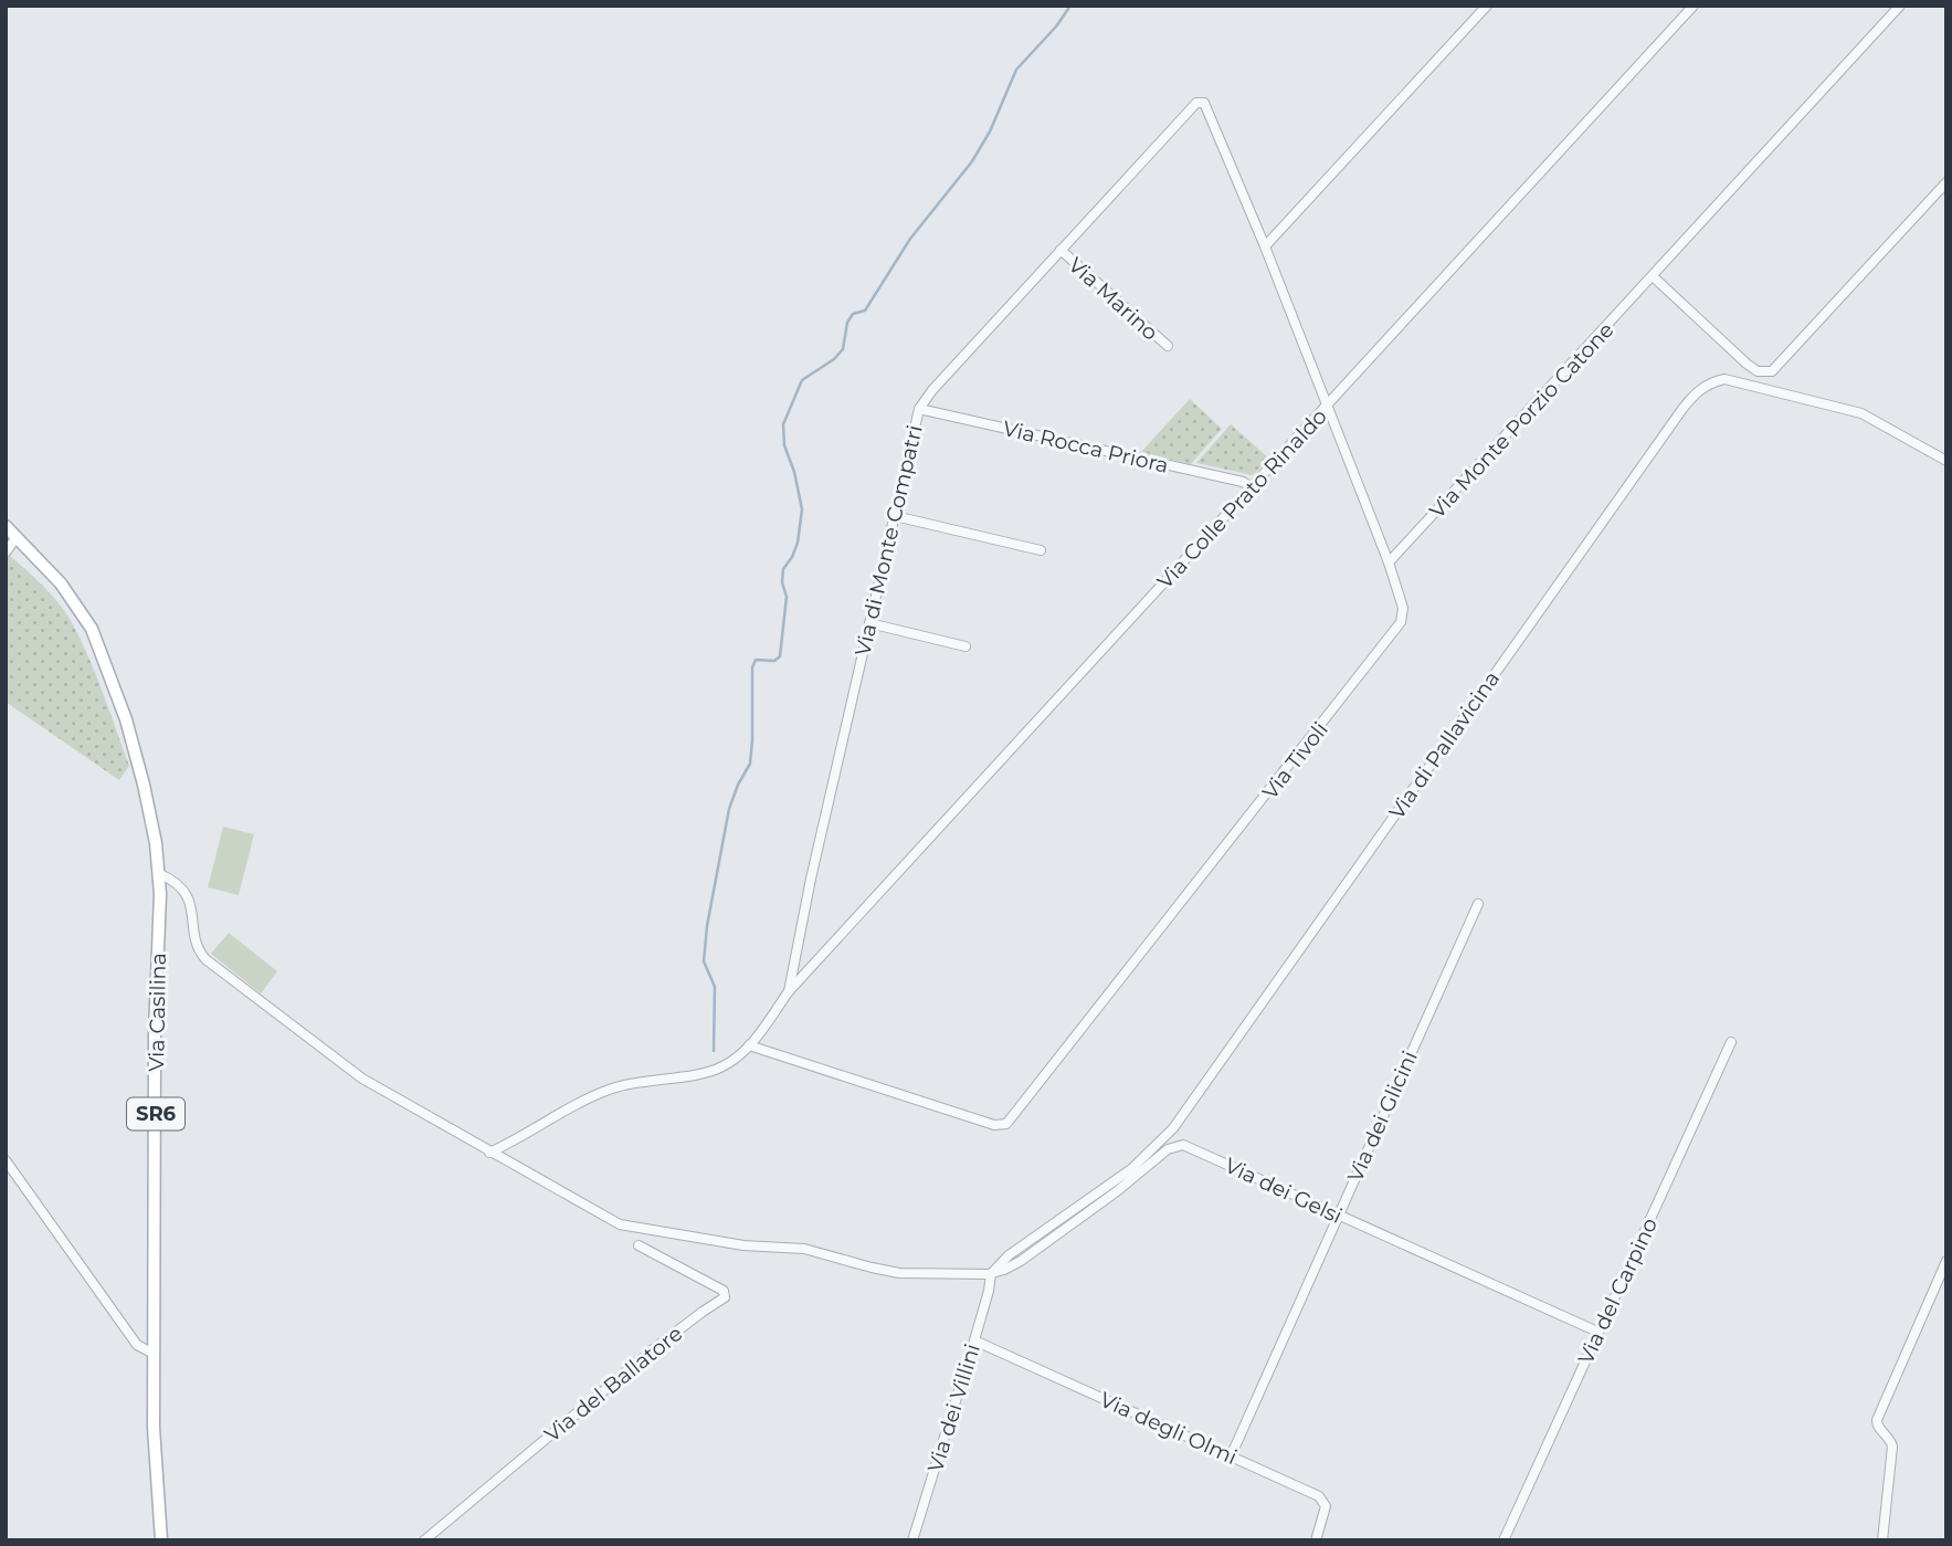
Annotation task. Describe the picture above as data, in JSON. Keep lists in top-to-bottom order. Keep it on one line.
{"streets":{"main road":["Via Casilina","SR6"],"street":["Via Marino","Via Monte Porzio Catone","Via Rocca Priora","Via Colle Prato Rinaldo","Via di Monte Compatri","Via di Pallavicina","Via Tivoli","Via dei Glicini","Via dei Gelsi","Via del Carpino","Via del Ballatore","Via dei Villini","Via degli Olmi"]},"crossings":[["Via Marino","Via di Monte Compatri"],["Via Monte Porzio Catone","Via Tivoli"],["Via Rocca Priora","Via Colle Prato Rinaldo"],["Via Rocca Priora","Via di Monte Compatri"],["Via Colle Prato Rinaldo","Via di Monte Compatri"],["Via Colle Prato Rinaldo","Via Tivoli"],["Via di Monte Compatri","Via Tivoli"],["Via di Pallavicina","Via dei Gelsi"],["Via di Pallavicina","Via dei Villini"],["Via dei Glicini","Via dei Gelsi"],["Via dei Glicini","Via degli Olmi"],["Via dei Gelsi","Via del Carpino"],["Via dei Gelsi","Via dei Villini"],["Via dei Villini","Via degli Olmi"]]}
